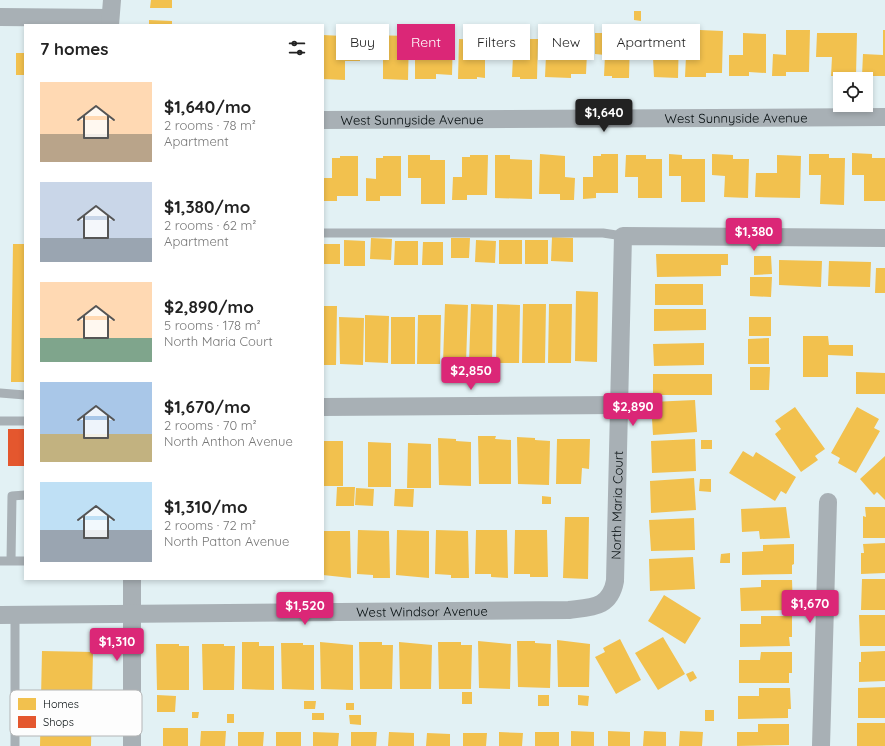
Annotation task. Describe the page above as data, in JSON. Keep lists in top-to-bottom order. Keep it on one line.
{"streets":{"street":["West Sunnyside Avenue","North Maria Court","West Windsor Avenue"]},"crossings":[["North Maria Court","West Windsor Avenue"]],"legend":["Homes","Shops"],"page":{"chip":["Buy","Rent","Filters","New","Apartment"],"heading":"7 homes","list":[{"name":"$1,640/mo","note":"2 rooms · 78 m² · Apartment"},{"name":"$1,380/mo","note":"2 rooms · 62 m² · Apartment"},{"name":"$2,890/mo","note":"5 rooms · 178 m² · North Maria Court"},{"name":"$1,670/mo","note":"2 rooms · 70 m² · North Anthon Avenue"},{"name":"$1,310/mo","note":"2 rooms · 72 m² · North Patton Avenue"}],"price":["$1,640","$1,380","$2,850","$2,890","$1,670","$1,520","$1,310"]}}
